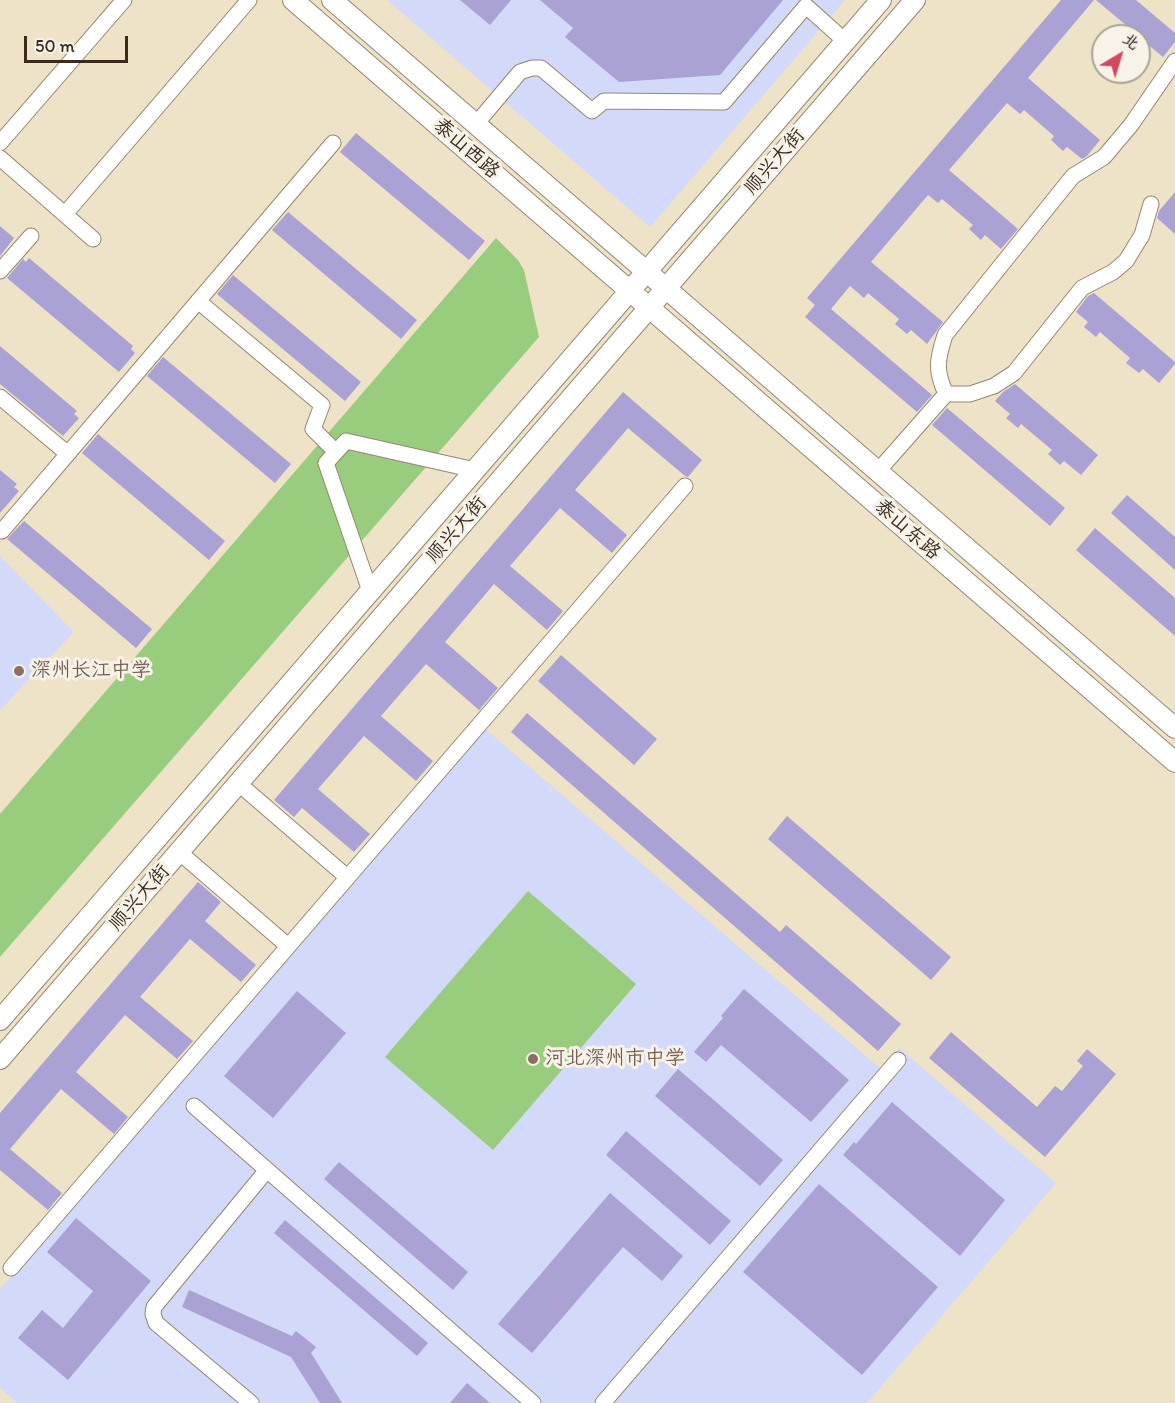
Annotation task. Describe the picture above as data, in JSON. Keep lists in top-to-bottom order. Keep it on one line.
{"streets":{"main road":["泰山西路","顺兴大街","泰山东路"]},"crossings":[["泰山西路","顺兴大街"],["泰山西路","泰山东路"],["顺兴大街","泰山东路"]],"places":["深州长江中学","河北深州市中学"],"scale_bar":"50 m","north":"top right"}
